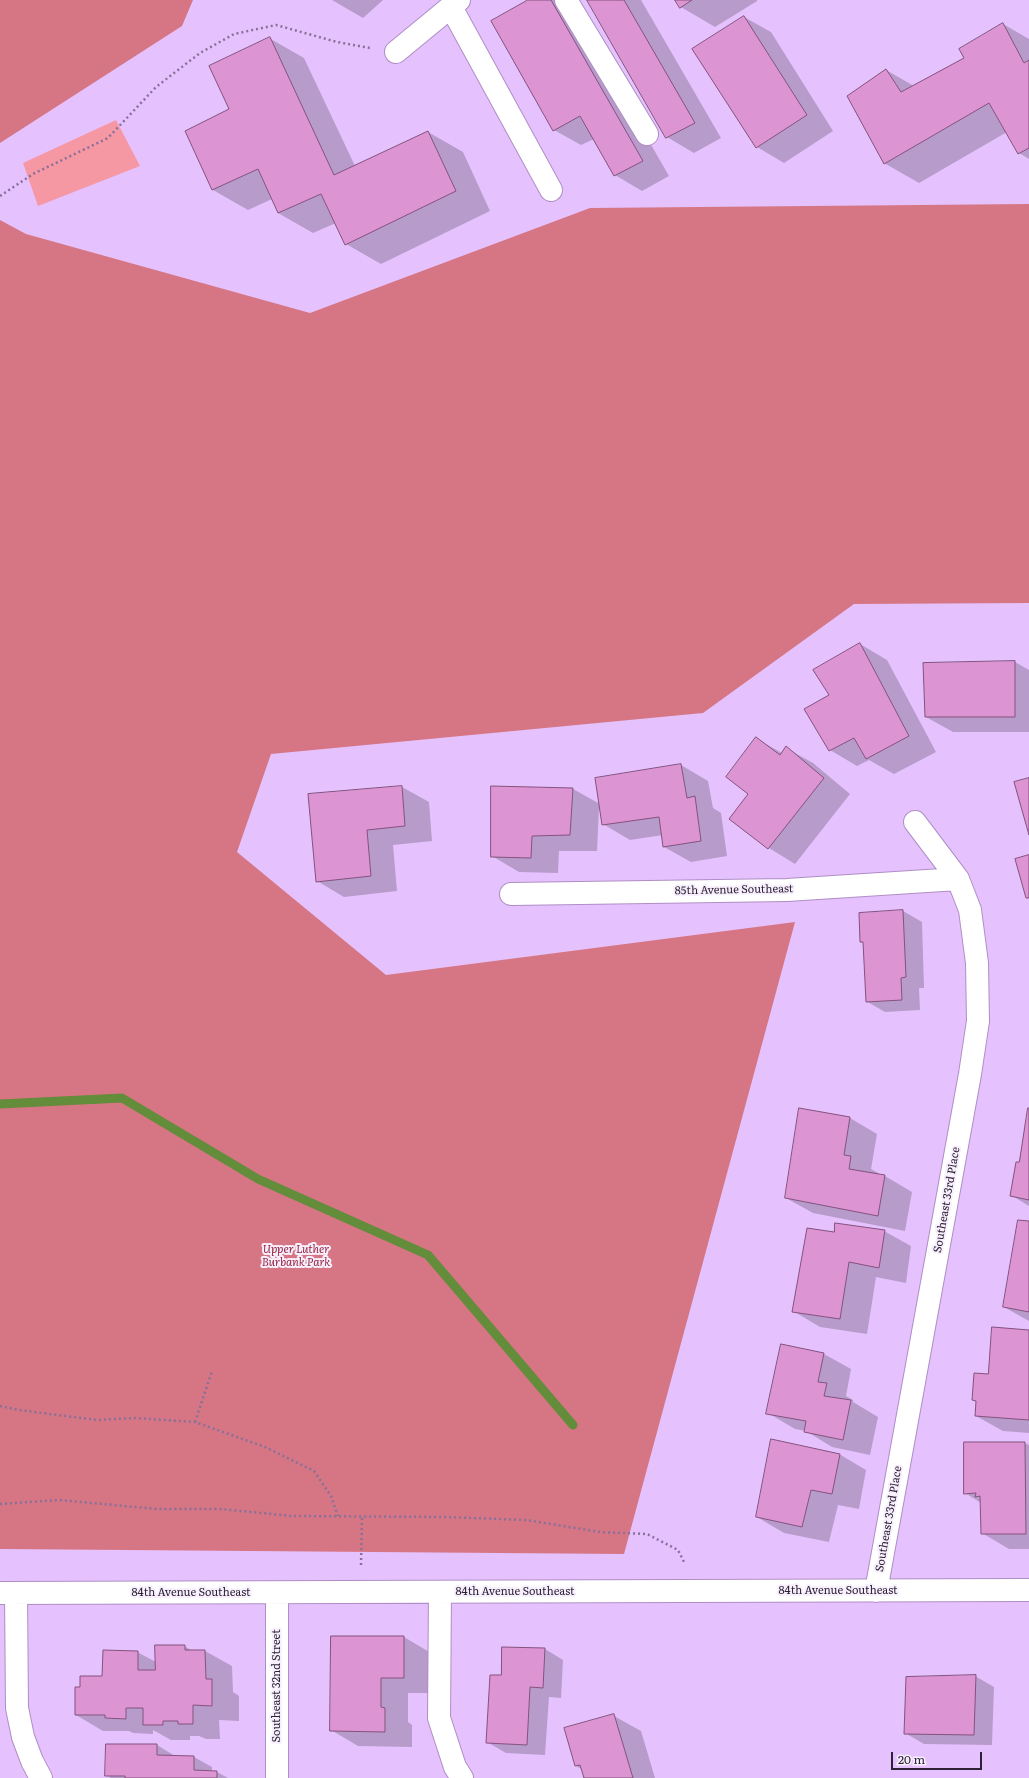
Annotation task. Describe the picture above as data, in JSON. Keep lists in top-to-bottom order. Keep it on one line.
{"streets":{"street":["85th Avenue Southeast","Southeast 33rd Place","84th Avenue Southeast","Southeast 32nd Street"]},"crossings":[["85th Avenue Southeast","Southeast 33rd Place"],["Southeast 33rd Place","84th Avenue Southeast"],["84th Avenue Southeast","Southeast 32nd Street"]],"parks":["Upper Luther Burbank Park"],"scale_bar":"20 m"}
